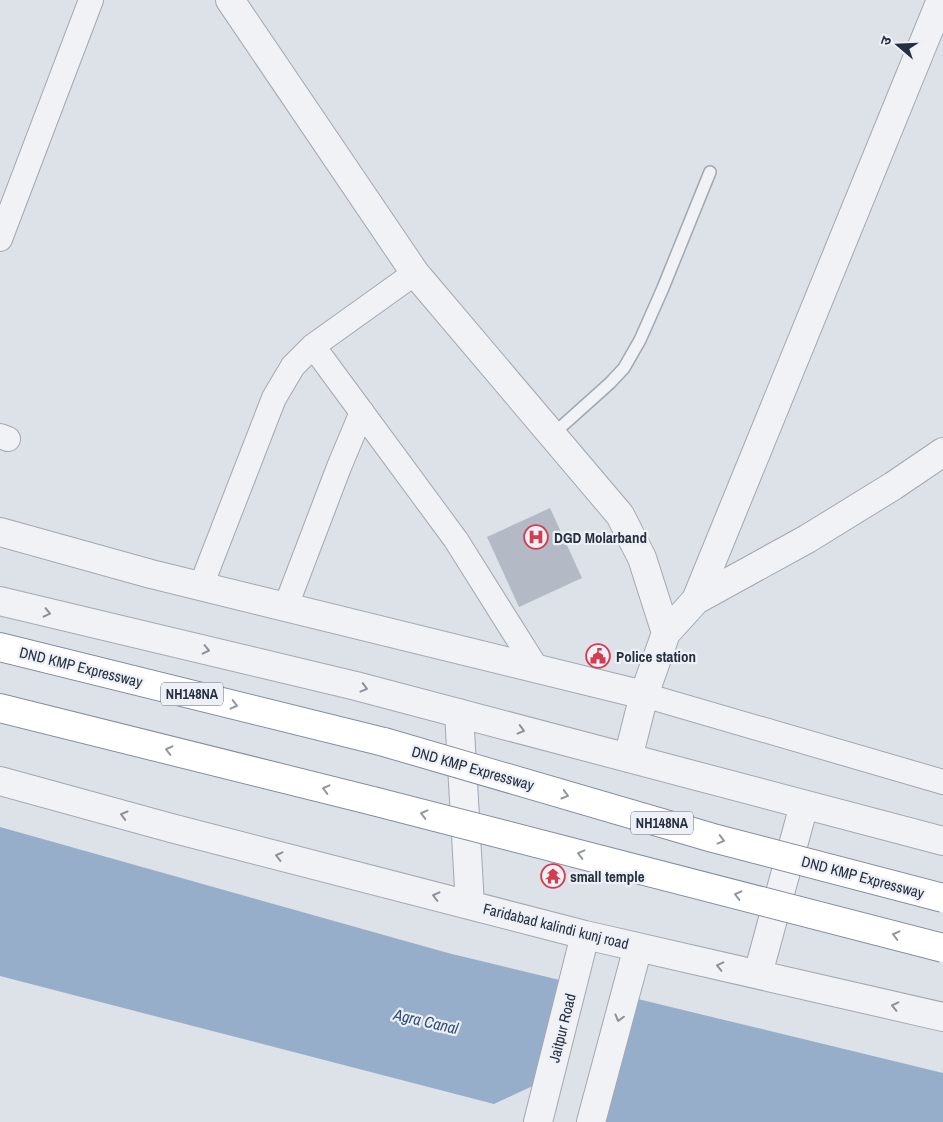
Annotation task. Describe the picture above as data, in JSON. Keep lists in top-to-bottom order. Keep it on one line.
{"streets":{"highway":["DND KMP Expressway","NH148NA"],"street":["Faridabad kalindi kunj road","Jaitpur Road"]},"crossings":[["Faridabad kalindi kunj road","Jaitpur Road"]],"water":["Agra Canal"],"places":{"hospital":["DGD Molarband"],"public building":["Police station"],"temple":["small temple"]},"north":"left"}
